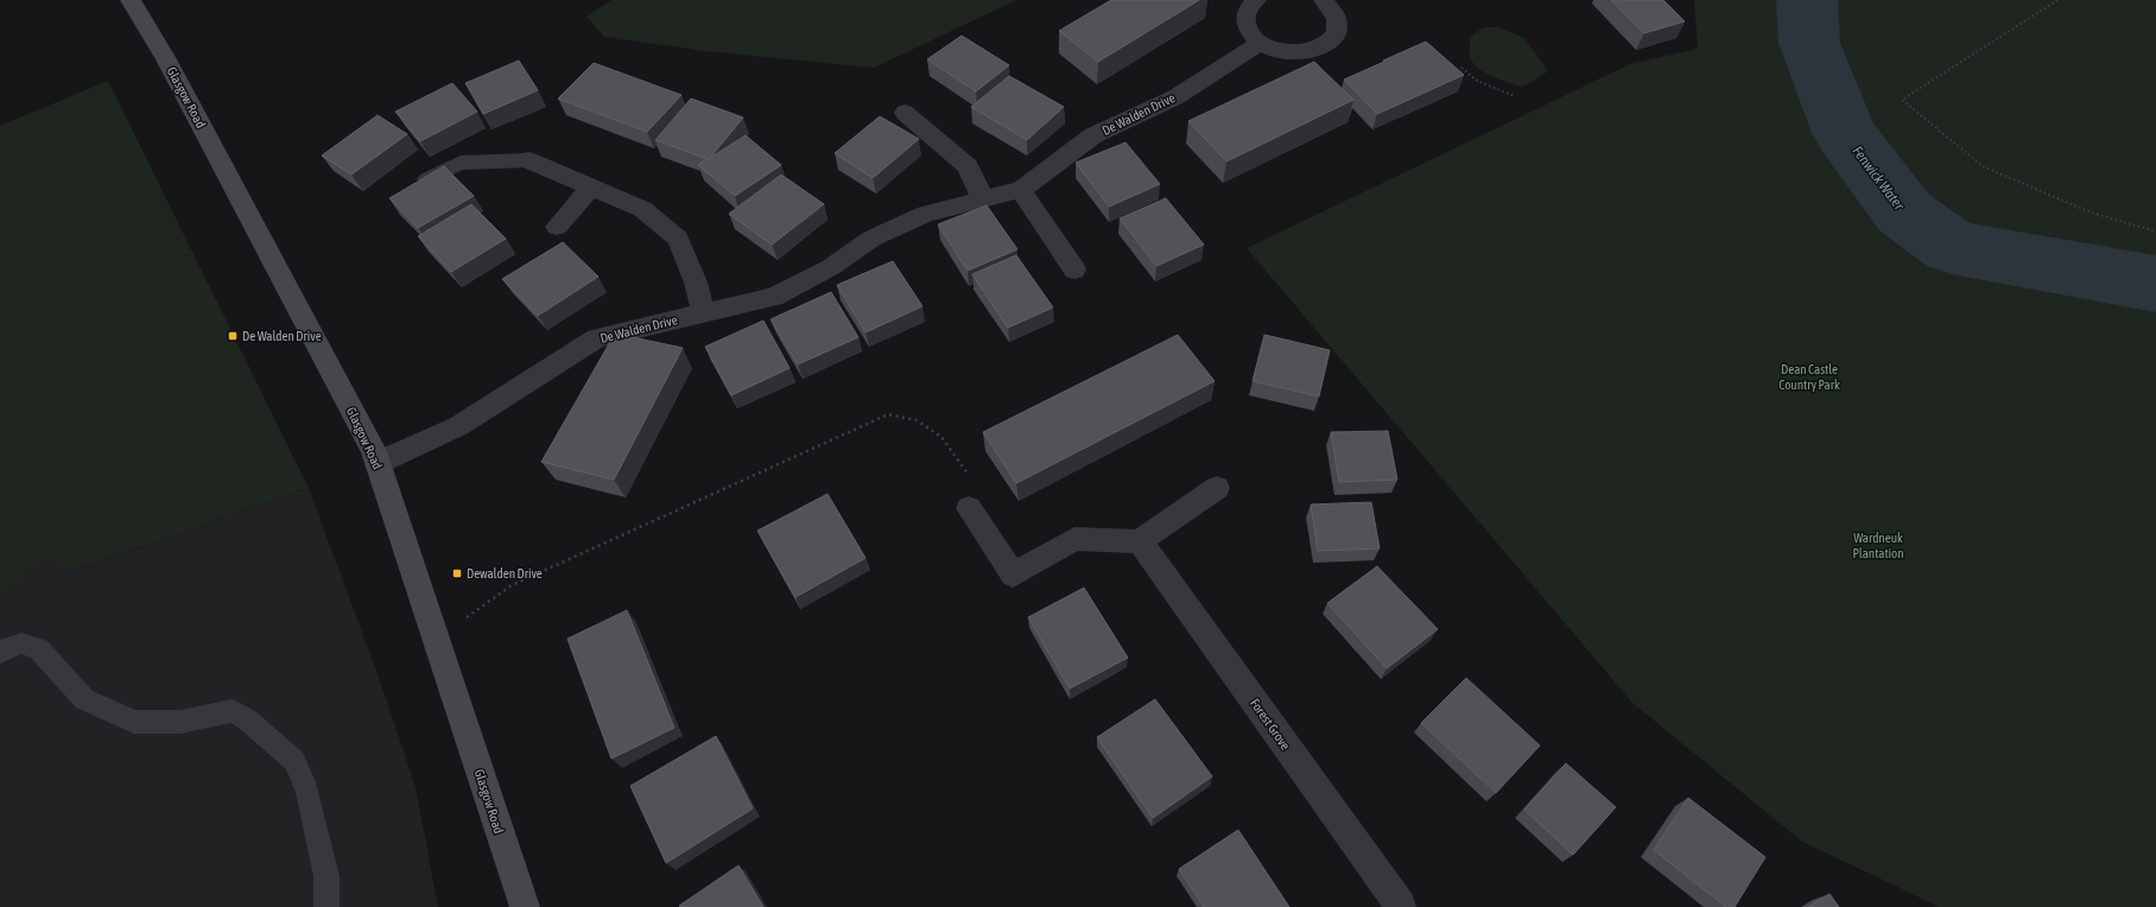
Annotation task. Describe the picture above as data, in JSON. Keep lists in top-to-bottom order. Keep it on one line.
{"streets":{"main road":["Glasgow Road"],"street":["De Walden Drive","Forest Grove"]},"crossings":[["Glasgow Road","De Walden Drive"]],"water":["Fenwick Water"],"parks":["Dean Castle Country Park","Wardneuk Plantation"],"places":{"transit":["De Walden Drive","Dewalden Drive"]}}
